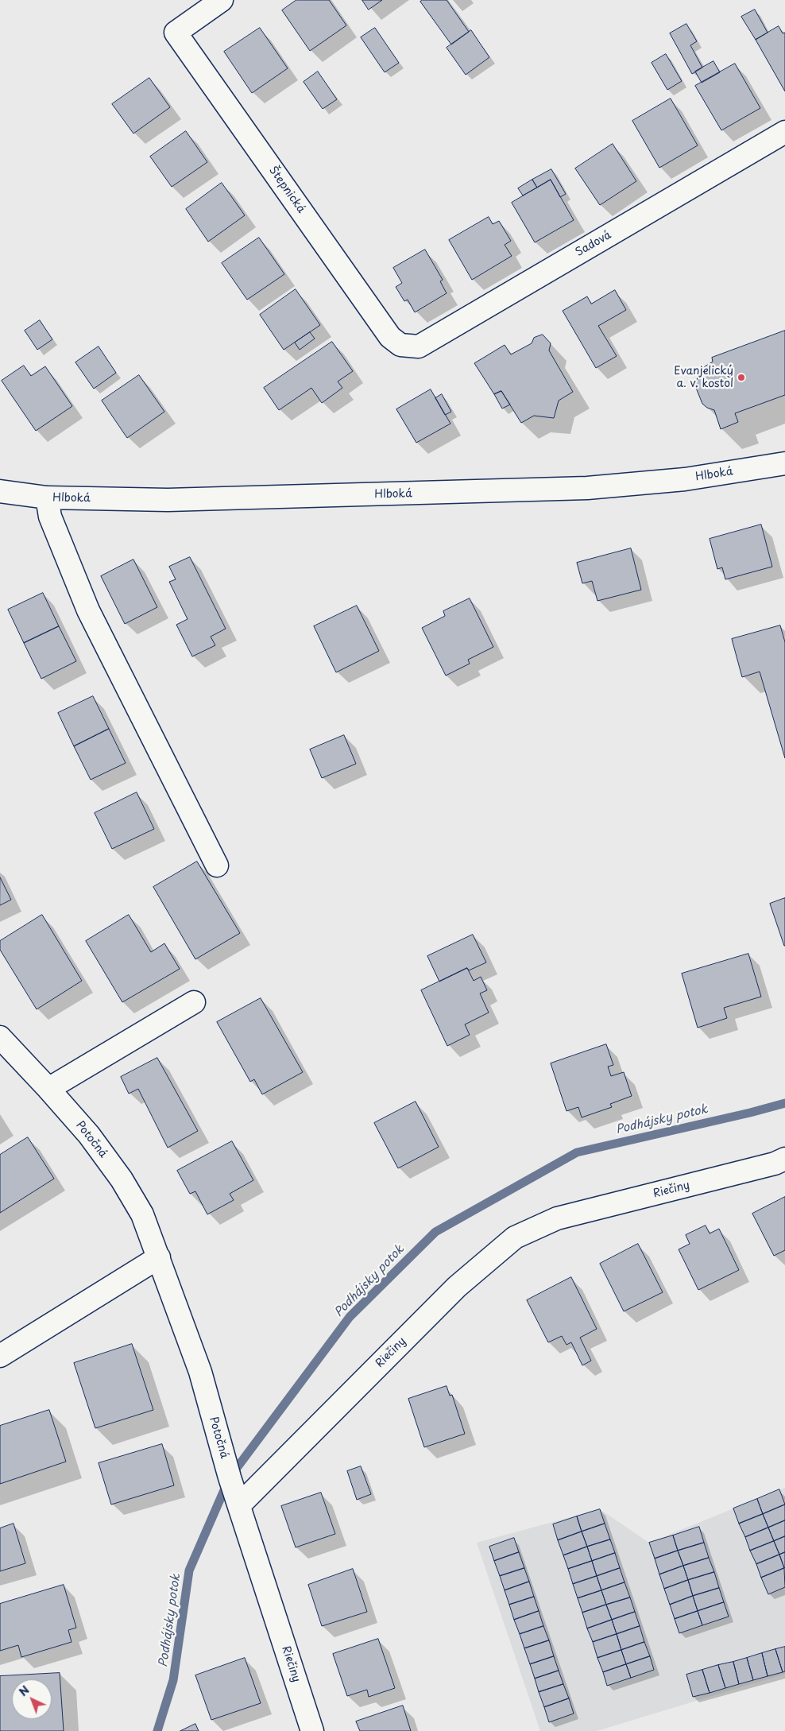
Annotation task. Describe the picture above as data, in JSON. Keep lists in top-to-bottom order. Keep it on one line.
{"streets":{"street":["Štepnická","Sadová","Hlboká","Potočná","Riečiny"]},"crossings":[["Štepnická","Sadová"],["Potočná","Riečiny"]],"water":["Podhájsky potok"],"places":["Evanjelický a. v. kostol"],"north":"top left"}
